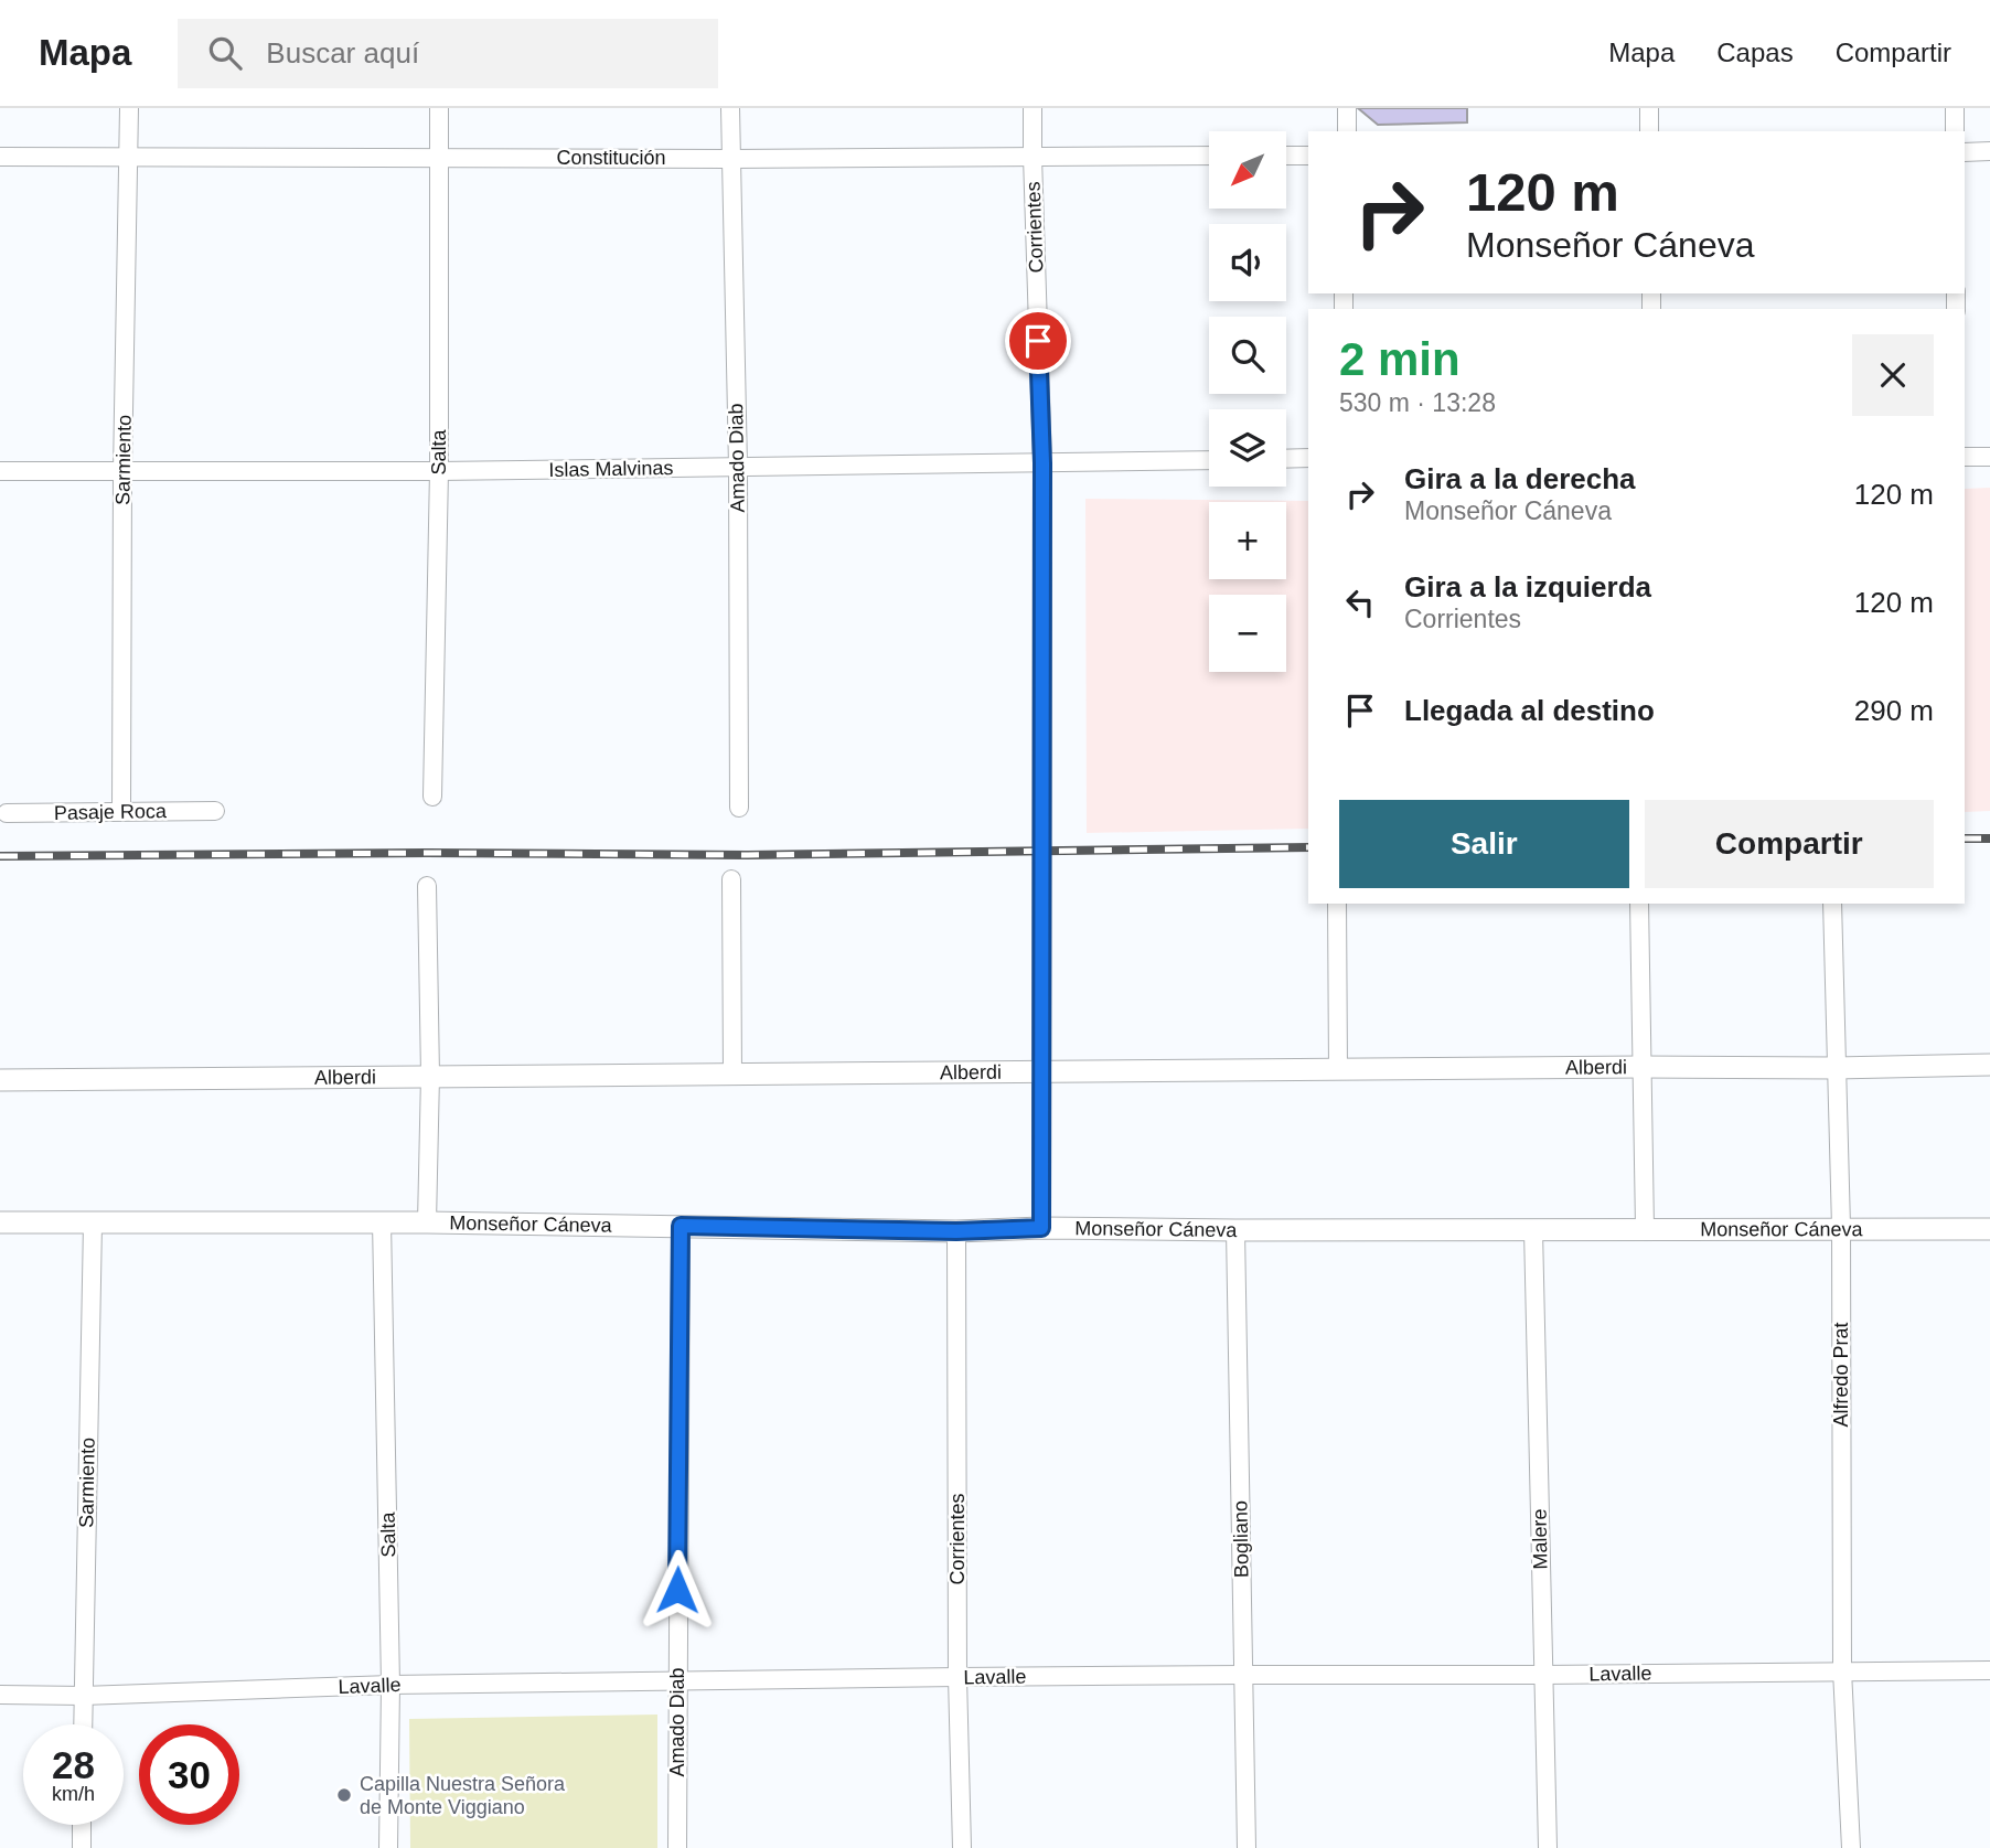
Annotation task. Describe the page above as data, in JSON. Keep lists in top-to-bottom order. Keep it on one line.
{"streets":{"street":["Constitución","Corrientes","Salta","Amado Diab","Sarmiento","Islas Malvinas","Pasaje Roca","Alberdi","Monseñor Cáneva","Alfredo Prat","Bogliano","Malere","Lavalle"]},"crossings":[["Constitución","Corrientes"],["Constitución","Salta"],["Constitución","Amado Diab"],["Constitución","Sarmiento"],["Corrientes","Islas Malvinas"],["Corrientes","Alberdi"],["Corrientes","Monseñor Cáneva"],["Corrientes","Lavalle"],["Salta","Islas Malvinas"],["Salta","Monseñor Cáneva"],["Salta","Lavalle"],["Amado Diab","Islas Malvinas"],["Amado Diab","Monseñor Cáneva"],["Amado Diab","Lavalle"],["Sarmiento","Islas Malvinas"],["Sarmiento","Pasaje Roca"],["Sarmiento","Monseñor Cáneva"],["Sarmiento","Lavalle"],["Alberdi","Alfredo Prat"],["Monseñor Cáneva","Alfredo Prat"],["Monseñor Cáneva","Bogliano"],["Monseñor Cáneva","Malere"],["Alfredo Prat","Lavalle"],["Bogliano","Lavalle"],["Malere","Lavalle"]],"places":["Capilla Nuestra Señora de Monte Viggiano"],"north":"bottom left","page":{"header":"Mapa","search":"Buscar aquí","nav":["Mapa","Capas","Compartir"],"map_buttons":["+","−"],"turn":["120 m","Monseñor Cáneva"],"heading":["2 min","530 m · 13:28"],"list":[{"name":"Gira a la derecha","note":"Monseñor Cáneva","value":"120 m"},{"name":"Gira a la izquierda","note":"Corrientes","value":"120 m"},{"name":"Llegada al destino","value":"290 m"}],"buttons":["Salir","Compartir"],"speed":"28 km/h","limit":"30"}}
